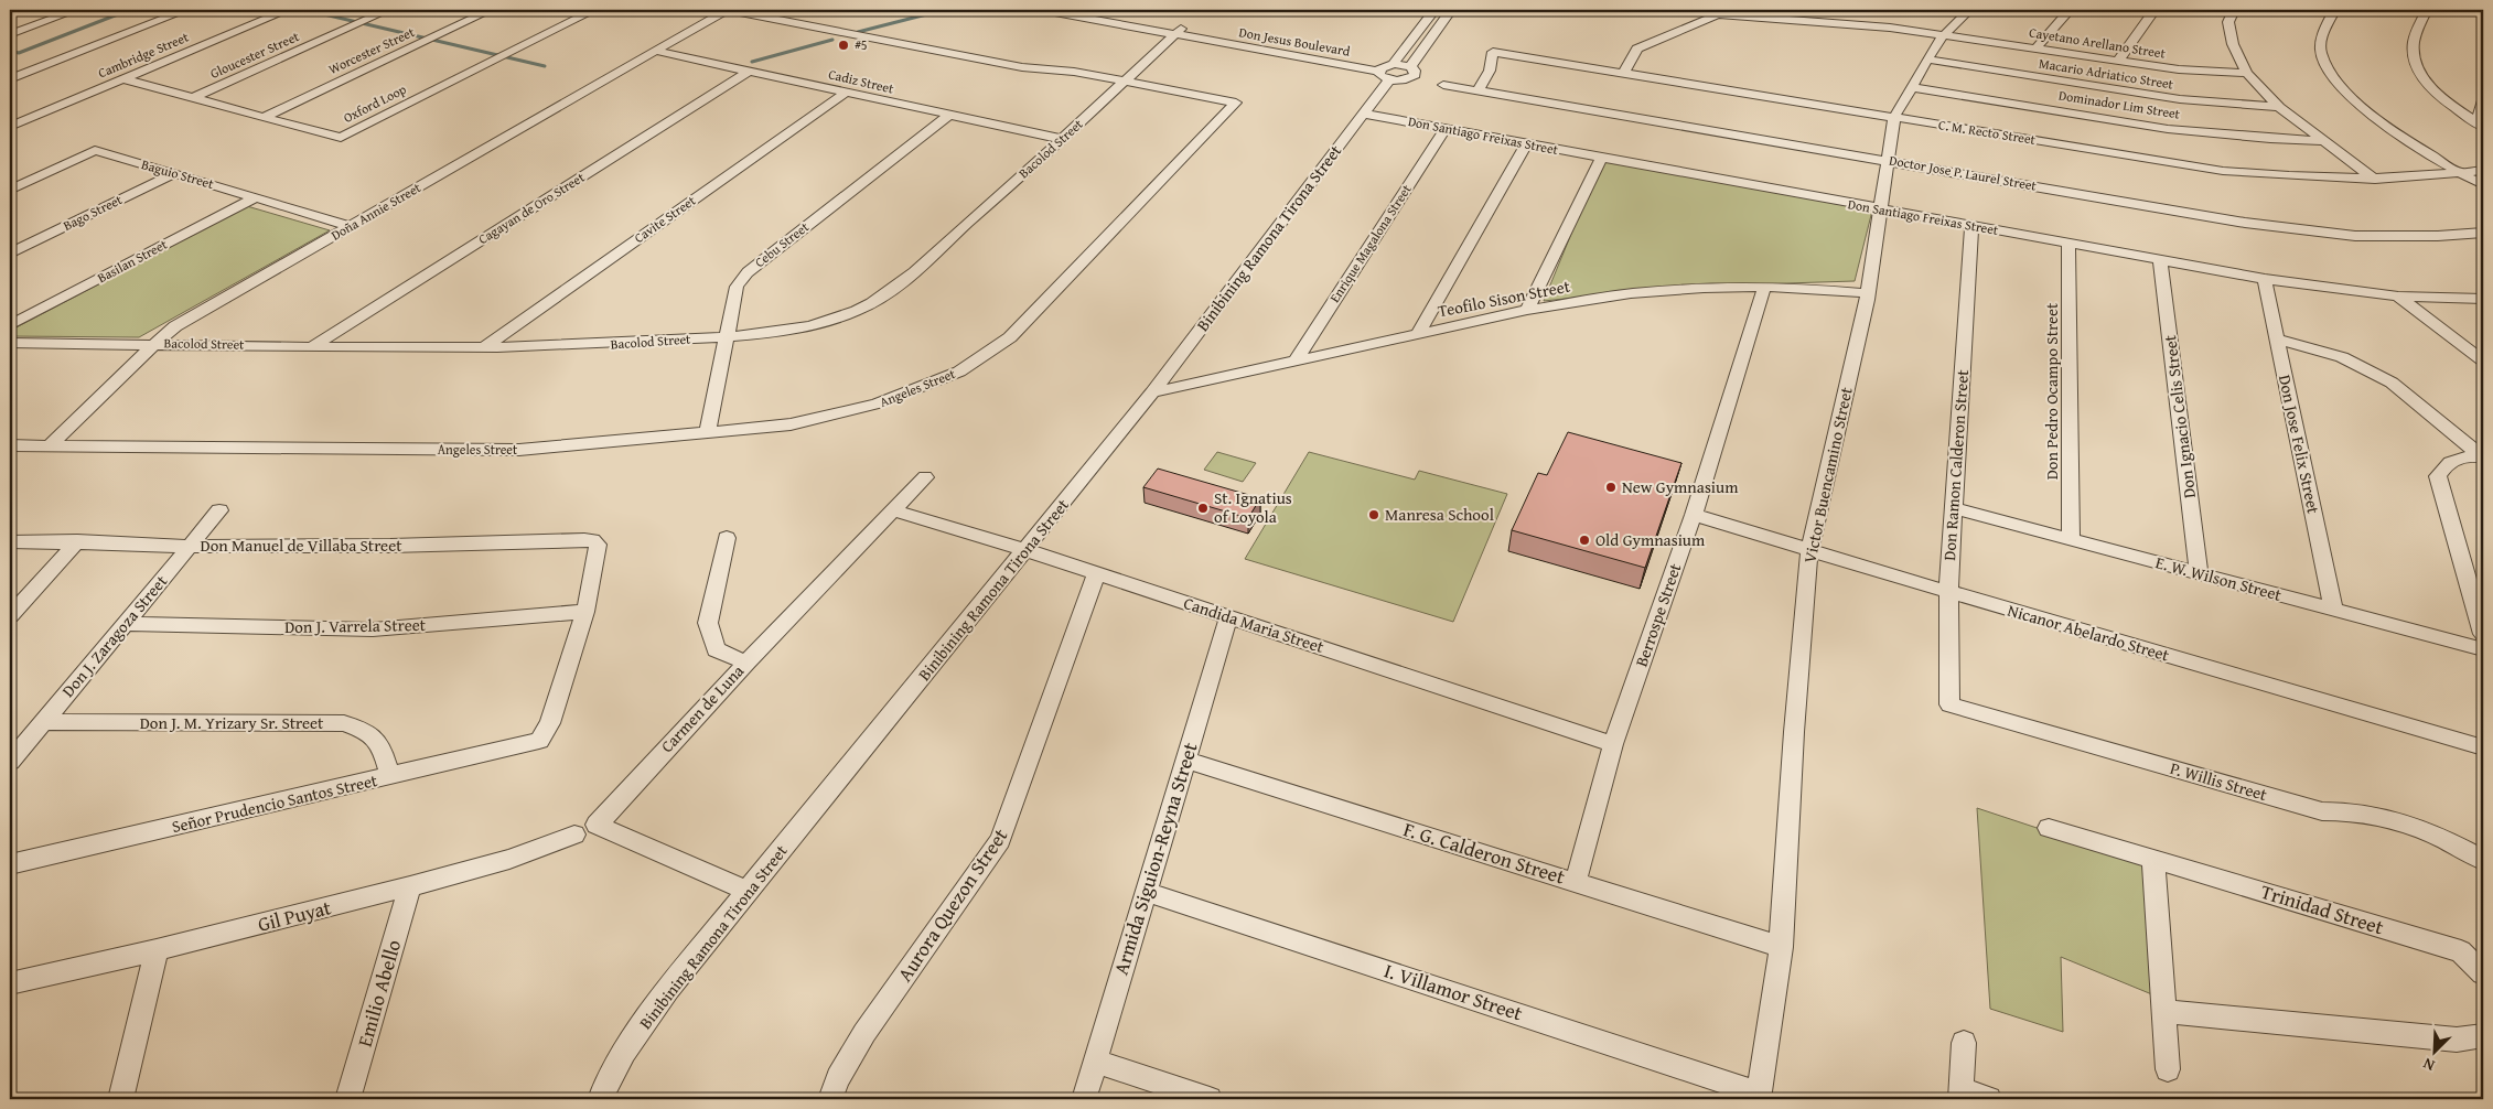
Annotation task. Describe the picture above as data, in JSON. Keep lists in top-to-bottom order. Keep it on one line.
{"streets":{"street":["Don Jesus Boulevard","Cayetano Arellano Street","Worcester Street","Cambridge Street","Gloucester Street","Macario Adriatico Street","Cadiz Street","Oxford Loop","Dominador Lim Street","C. M. Recto Street","Don Santiago Freixas Street","Bacolod Street","Doctor Jose P. Laurel Street","Baguio Street","Cagayan de Oro Street","Doña Annie Street","Bago Street","Cavite Street","Binibining Ramona Tirona Street","Enrique Magalona Street","Cebu Street","Basilan Street","Teofilo Sison Street","Angeles Street","Don Pedro Ocampo Street","Don Ignacio Celis Street","Don Jose Felix Street","Don Ramon Calderon Street","Victor Buencamino Street","Don Manuel de Villaba Street","E. W. Wilson Street","Berrospe Street","Candida Maria Street","Don J. Varrela Street","Nicanor Abelardo Street","Don J. Zaragoza Street","Carmen de Luna","Don J. M. Yrizary Sr. Street","P. Willis Street","Señor Prudencio Santos Street","F. G. Calderon Street","Armida Siguion-Reyna Street","Aurora Quezon Street","Trinidad Street","Gil Puyat","I. Villamor Street","Emilio Abello"]},"crossings":[["Don Jesus Boulevard","Bacolod Street"],["Cayetano Arellano Street","C. M. Recto Street"],["Cayetano Arellano Street","Victor Buencamino Street"],["Worcester Street","Oxford Loop"],["Cambridge Street","Oxford Loop"],["Gloucester Street","Oxford Loop"],["Macario Adriatico Street","Victor Buencamino Street"],["Cadiz Street","Bacolod Street"],["Cadiz Street","Cagayan de Oro Street"],["Cadiz Street","Doña Annie Street"],["Cadiz Street","Cavite Street"],["Cadiz Street","Cebu Street"],["Dominador Lim Street","Victor Buencamino Street"],["C. M. Recto Street","Doctor Jose P. Laurel Street"],["C. M. Recto Street","Victor Buencamino Street"],["Don Santiago Freixas Street","Binibining Ramona Tirona Street"],["Don Santiago Freixas Street","Enrique Magalona Street"],["Don Santiago Freixas Street","Don Pedro Ocampo Street"],["Don Santiago Freixas Street","Don Ignacio Celis Street"],["Don Santiago Freixas Street","Don Jose Felix Street"],["Don Santiago Freixas Street","Don Ramon Calderon Street"],["Don Santiago Freixas Street","Victor Buencamino Street"],["Bacolod Street","Cagayan de Oro Street"],["Bacolod Street","Doña Annie Street"],["Bacolod Street","Cavite Street"],["Bacolod Street","Cebu Street"],["Bacolod Street","Angeles Street"],["Doctor Jose P. Laurel Street","Victor Buencamino Street"],["Baguio Street","Doña Annie Street"],["Baguio Street","Bago Street"],["Baguio Street","Basilan Street"],["Doña Annie Street","Angeles Street"],["Binibining Ramona Tirona Street","Teofilo Sison Street"],["Binibining Ramona Tirona Street","Candida Maria Street"],["Binibining Ramona Tirona Street","Carmen de Luna"],["Enrique Magalona Street","Teofilo Sison Street"],["Cebu Street","Angeles Street"],["Teofilo Sison Street","Victor Buencamino Street"],["Teofilo Sison Street","Berrospe Street"],["Don Pedro Ocampo Street","E. W. Wilson Street"],["Don Ignacio Celis Street","E. W. Wilson Street"],["Don Jose Felix Street","E. W. Wilson Street"],["Don Ramon Calderon Street","E. W. Wilson Street"],["Don Ramon Calderon Street","Nicanor Abelardo Street"],["Don Ramon Calderon Street","P. Willis Street"],["Victor Buencamino Street","Nicanor Abelardo Street"],["Victor Buencamino Street","F. G. Calderon Street"],["Victor Buencamino Street","I. Villamor Street"],["Don Manuel de Villaba Street","Don J. Varrela Street"],["Don Manuel de Villaba Street","Don J. Zaragoza Street"],["Don Manuel de Villaba Street","Señor Prudencio Santos Street"],["Berrospe Street","Candida Maria Street"],["Berrospe Street","Nicanor Abelardo Street"],["Berrospe Street","F. G. Calderon Street"],["Candida Maria Street","Carmen de Luna"],["Candida Maria Street","Armida Siguion-Reyna Street"],["Candida Maria Street","Aurora Quezon Street"],["Don J. Varrela Street","Don J. Zaragoza Street"],["Don J. Varrela Street","Señor Prudencio Santos Street"],["Don J. Zaragoza Street","Don J. M. Yrizary Sr. Street"],["Don J. M. Yrizary Sr. Street","Señor Prudencio Santos Street"],["F. G. Calderon Street","Armida Siguion-Reyna Street"],["Armida Siguion-Reyna Street","I. Villamor Street"],["Gil Puyat","Emilio Abello"]],"places":["#5","New Gymnasium","St. Ignatius of Loyola","Manresa School","Old Gymnasium"],"north":"bottom left"}
